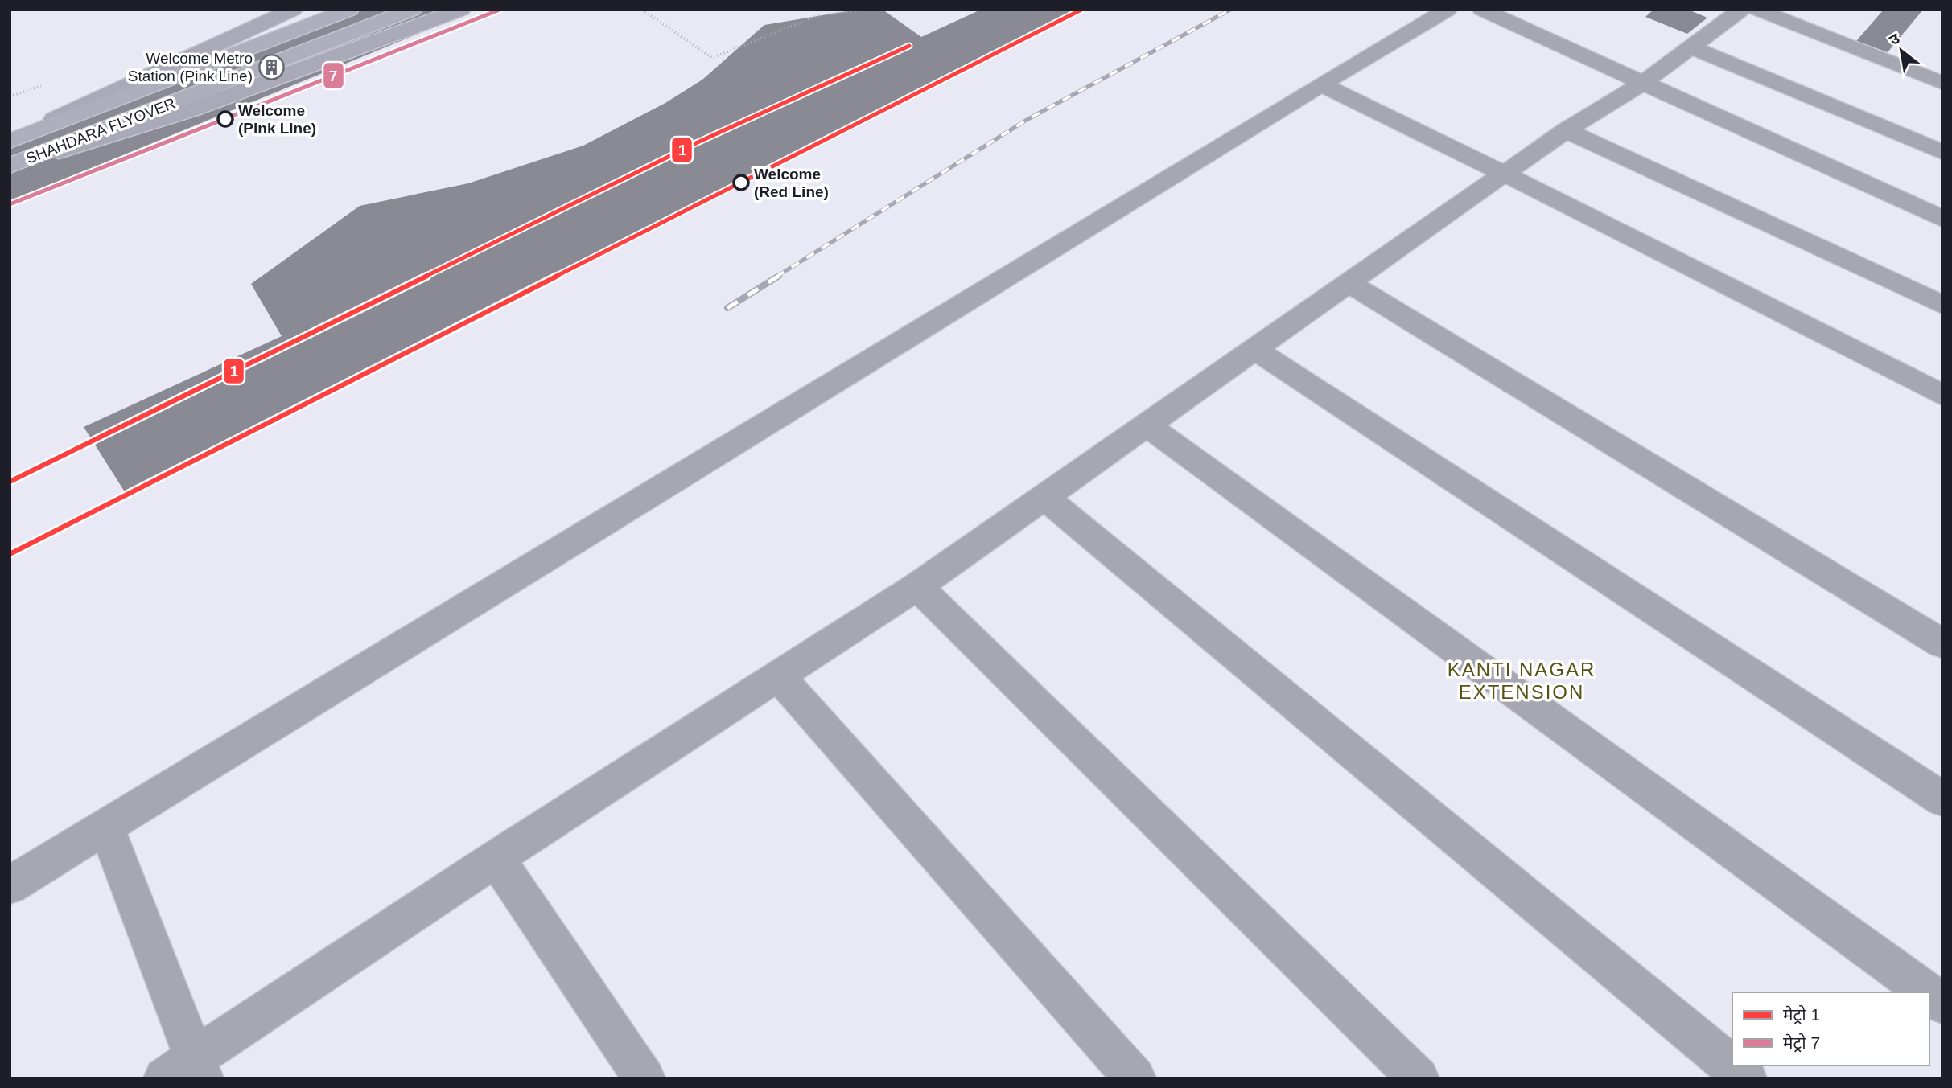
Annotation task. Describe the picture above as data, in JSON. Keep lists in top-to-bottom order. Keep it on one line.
{"streets":{"highway":["SHAHDARA FLYOVER"]},"districts":["KANTI NAGAR EXTENSION"],"places":{"building":["Welcome Metro Station (Pink Line)"],"other":["Welcome (Pink Line)","Welcome (Red Line)"]},"lines":["metro line 1","metro line 7"],"legend":["मेट्रो 1","मेट्रो 7"],"north":"top left"}
